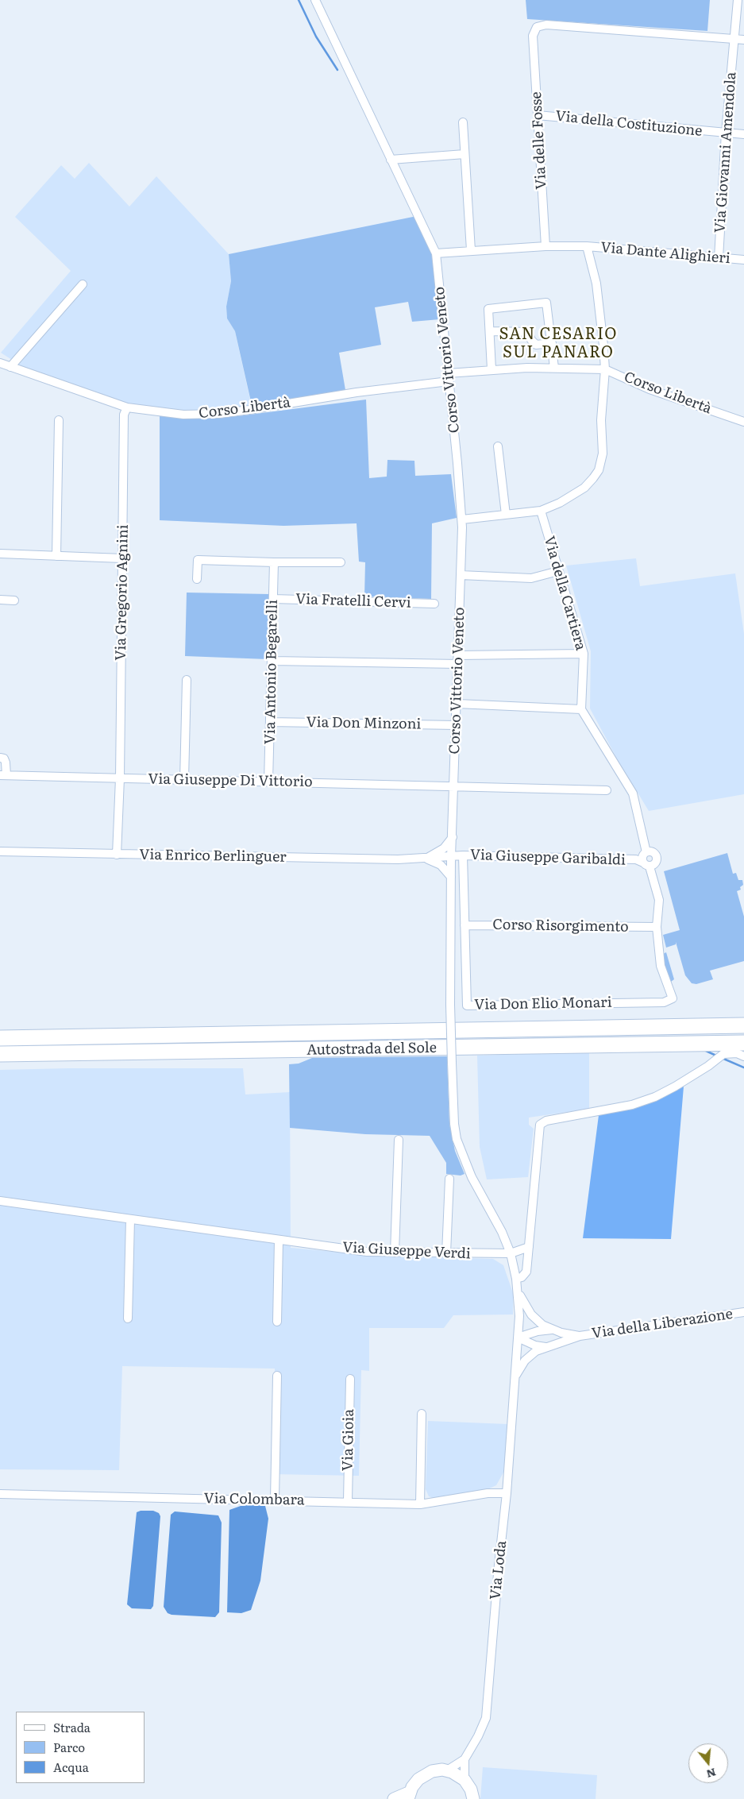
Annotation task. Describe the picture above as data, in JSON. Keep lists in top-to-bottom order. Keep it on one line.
{"streets":{"highway":["Autostrada del Sole"],"street":["Via della Costituzione","Via delle Fosse","Via Giovanni Amendola","Via Dante Alighieri","Corso Vittorio Veneto","Corso Libertà","Via Gregorio Agnini","Via della Cartiera","Via Fratelli Cervi","Via Antonio Begarelli","Via Don Minzoni","Via Giuseppe Di Vittorio","Via Enrico Berlinguer","Via Giuseppe Garibaldi","Corso Risorgimento","Via Don Elio Monari","Via Giuseppe Verdi","Via della Liberazione","Via Gioia","Via Colombara","Via Loda"]},"crossings":[["Via della Costituzione","Via delle Fosse"],["Via della Costituzione","Via Giovanni Amendola"],["Via delle Fosse","Via Giovanni Amendola"],["Via delle Fosse","Via Dante Alighieri"],["Via Giovanni Amendola","Via Dante Alighieri"],["Via Dante Alighieri","Corso Vittorio Veneto"],["Corso Vittorio Veneto","Corso Libertà"],["Corso Vittorio Veneto","Via Don Minzoni"],["Corso Vittorio Veneto","Via Giuseppe Di Vittorio"],["Corso Vittorio Veneto","Via Enrico Berlinguer"],["Corso Vittorio Veneto","Via Giuseppe Garibaldi"],["Corso Vittorio Veneto","Via Giuseppe Verdi"],["Corso Vittorio Veneto","Via della Liberazione"],["Corso Vittorio Veneto","Via Loda"],["Corso Libertà","Via Gregorio Agnini"],["Via Gregorio Agnini","Via Giuseppe Di Vittorio"],["Via Gregorio Agnini","Via Enrico Berlinguer"],["Via Fratelli Cervi","Via Antonio Begarelli"],["Via Antonio Begarelli","Via Don Minzoni"],["Via Antonio Begarelli","Via Giuseppe Di Vittorio"],["Via Enrico Berlinguer","Via Giuseppe Garibaldi"],["Via Giuseppe Garibaldi","Via Don Elio Monari"],["Corso Risorgimento","Via Don Elio Monari"],["Via della Liberazione","Via Loda"],["Via Gioia","Via Colombara"],["Via Colombara","Via Loda"]],"districts":["SAN CESARIO SUL PANARO"],"legend":["Strada","Parco","Acqua"],"north":"bottom"}
